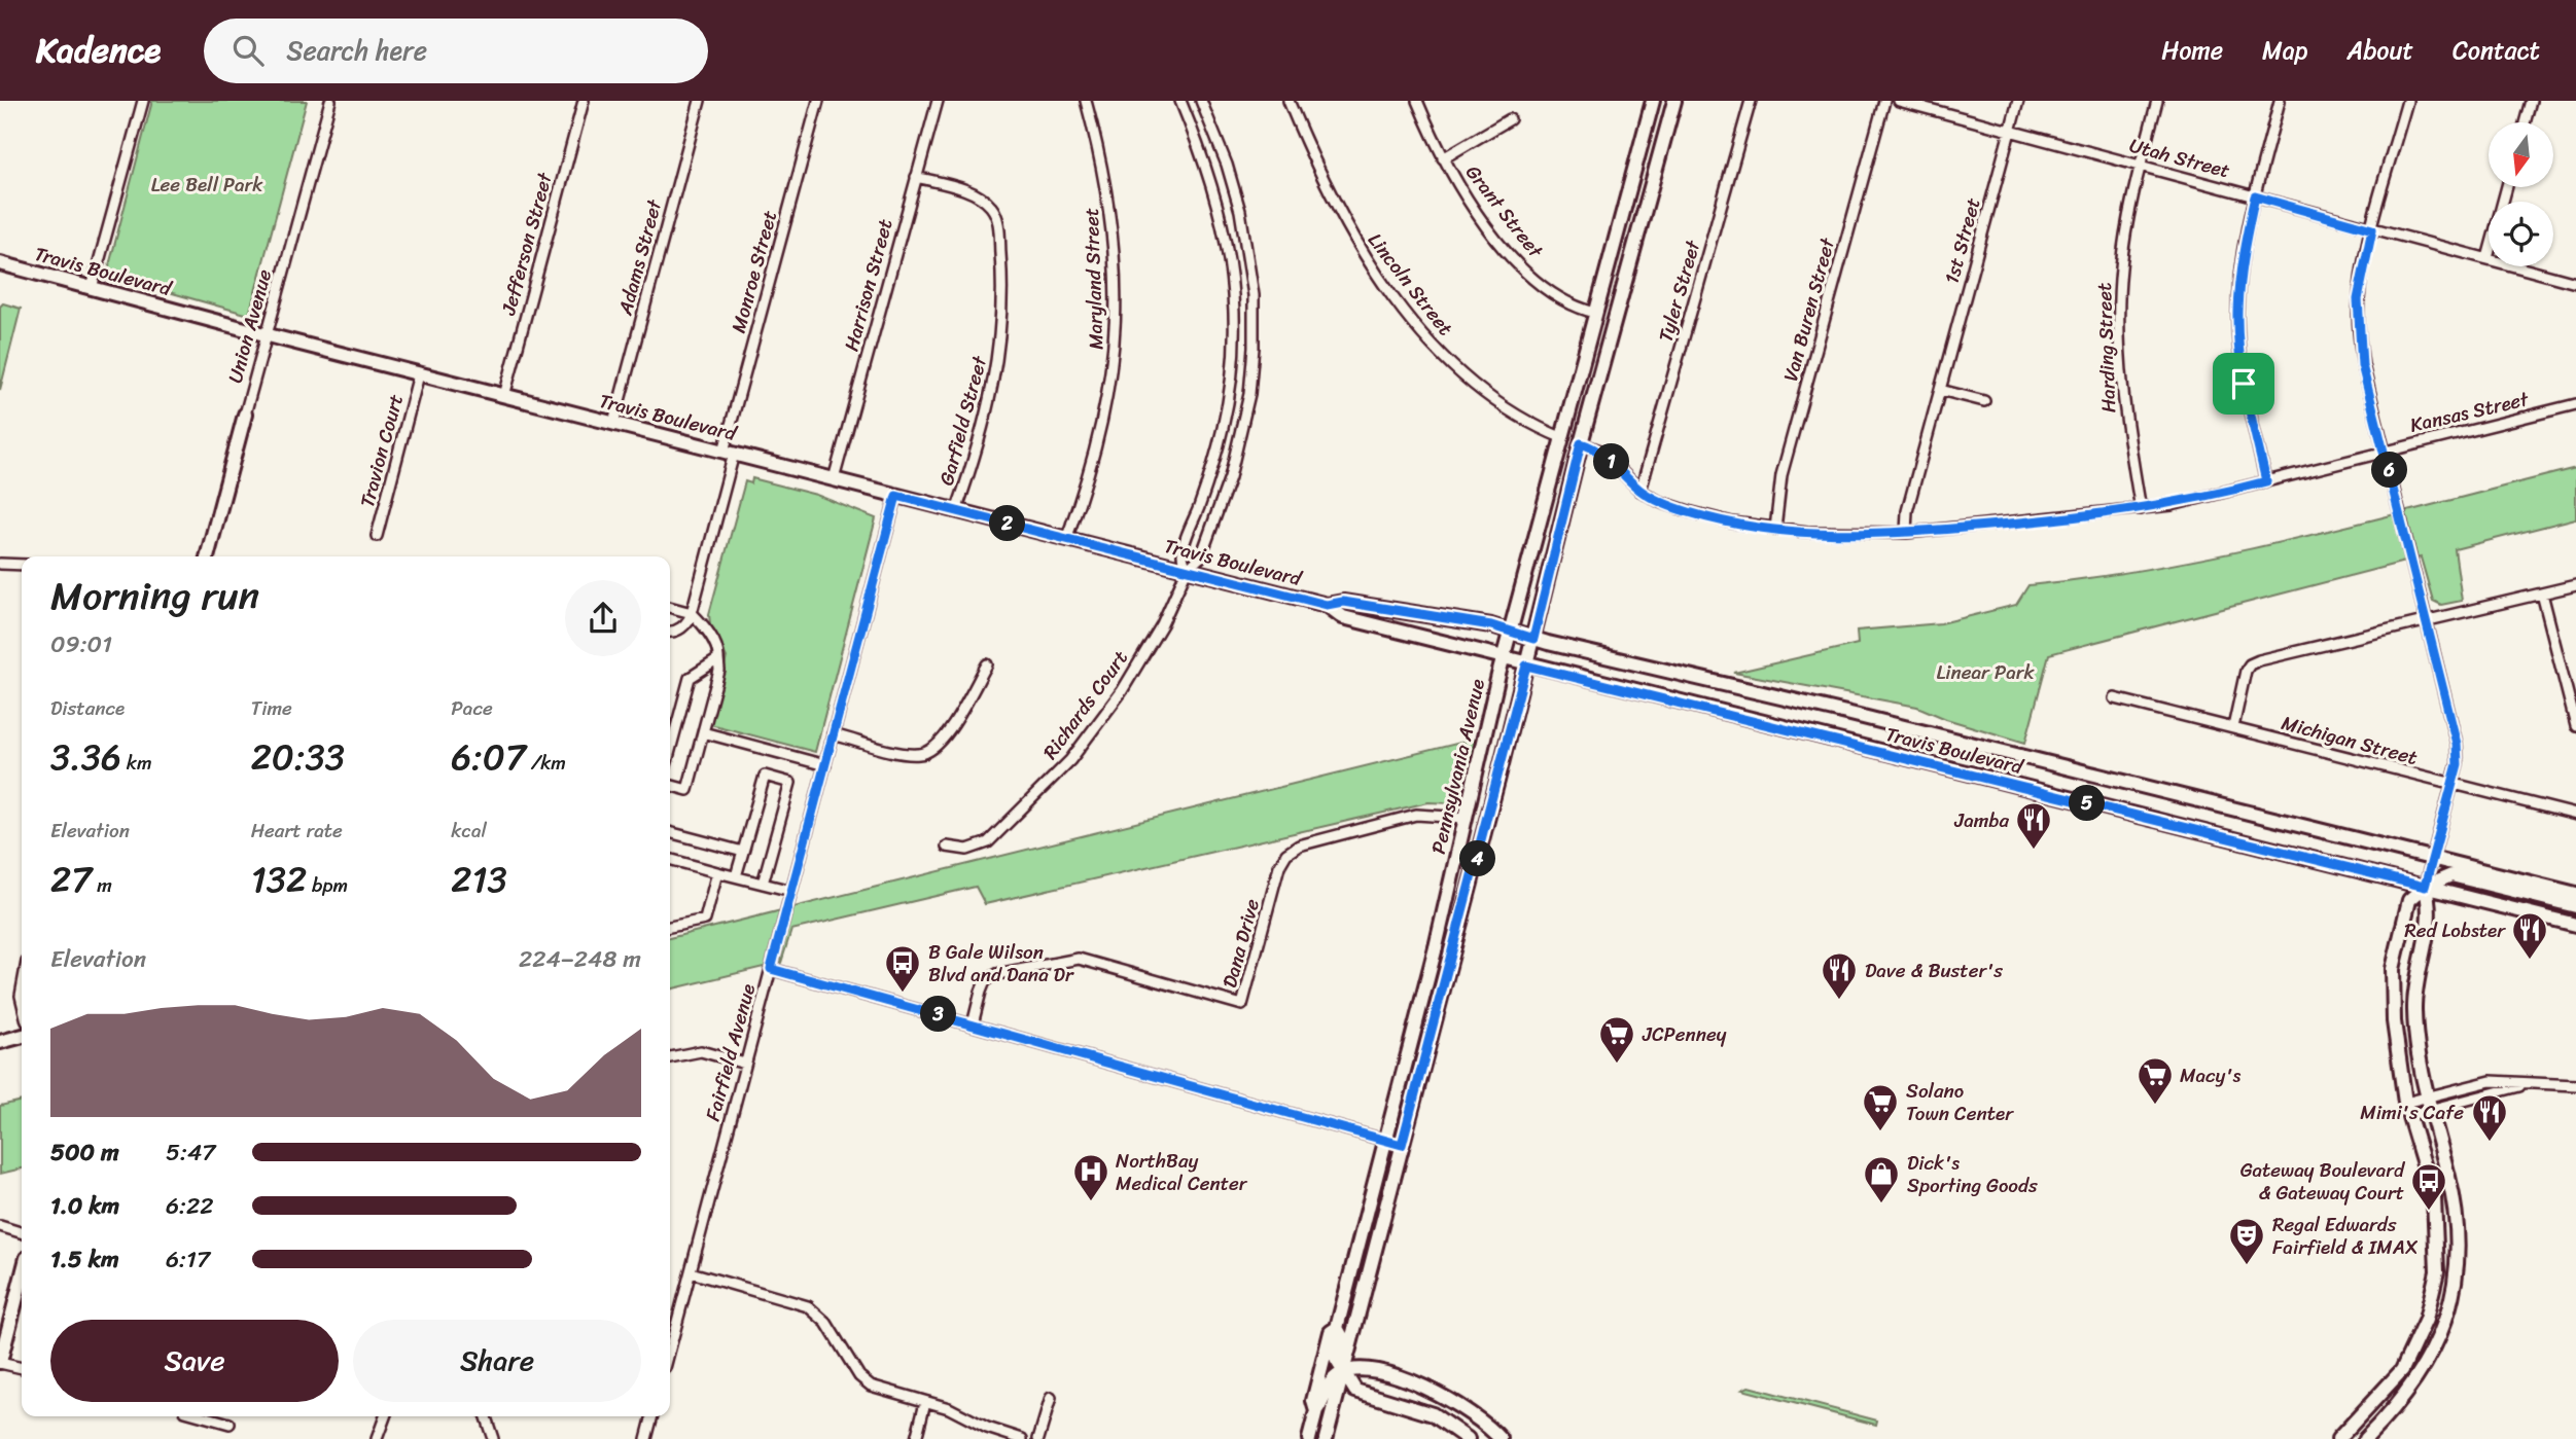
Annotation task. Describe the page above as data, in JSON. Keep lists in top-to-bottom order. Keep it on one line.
{"streets":{"main road":["Travis Boulevard","Union Avenue","Pennsylvania Avenue"],"street":["Utah Street","Grant Street","1st Street","Jefferson Street","Adams Street","Monroe Street","Maryland Street","Lincoln Street","Harrison Street","Tyler Street","Van Buren Street","Harding Street","Kansas Street","Garfield Street","Travion Court","Richards Court","Michigan Street","Dana Drive","Fairfield Avenue"]},"crossings":[["Utah Street","1st Street"],["Utah Street","Harding Street"],["Grant Street","Pennsylvania Avenue"],["1st Street","Kansas Street"],["Jefferson Street","Travis Boulevard"],["Adams Street","Travis Boulevard"],["Travis Boulevard","Monroe Street"],["Travis Boulevard","Maryland Street"],["Travis Boulevard","Harrison Street"],["Travis Boulevard","Union Avenue"],["Travis Boulevard","Garfield Street"],["Travis Boulevard","Travion Court"],["Travis Boulevard","Richards Court"],["Travis Boulevard","Pennsylvania Avenue"],["Travis Boulevard","Fairfield Avenue"],["Lincoln Street","Pennsylvania Avenue"],["Harrison Street","Garfield Street"],["Tyler Street","Kansas Street"],["Van Buren Street","Kansas Street"],["Harding Street","Kansas Street"],["Kansas Street","Pennsylvania Avenue"],["Pennsylvania Avenue","Dana Drive"]],"parks":["Lee Bell Park","Linear Park"],"places":{"restaurant":["Jamba","Red Lobster","Dave & Buster's","Mimi's Cafe"],"bus stop":["B Gale Wilson Blvd and Dana Dr","Gateway Boulevard & Gateway Court"],"supermarket":["JCPenney","Macy's","Solano Town Center"],"hospital":["NorthBay Medical Center"],"shop":["Dick's Sporting Goods"],"theatre":["Regal Edwards Fairfield & IMAX"]},"north":"bottom","page":{"header":"Kadence","search":"Search here","nav":["Home","Map","About","Contact"],"pins":["1","6","2","5","4","3"],"heading":["Morning run","09:01"],"stats":[["Distance","3.36 km"],["Time","20:33"],["Pace","6:07 /km"],["Elevation","27 m"],["Heart rate","132 bpm"],["kcal","213"]],"chart":["Elevation","224–248 m"],"list":[{"name":"500 m","note":"5:47"},{"name":"1.0 km","note":"6:22"},{"name":"1.5 km","note":"6:17"}],"buttons":["Save","Share"]}}
